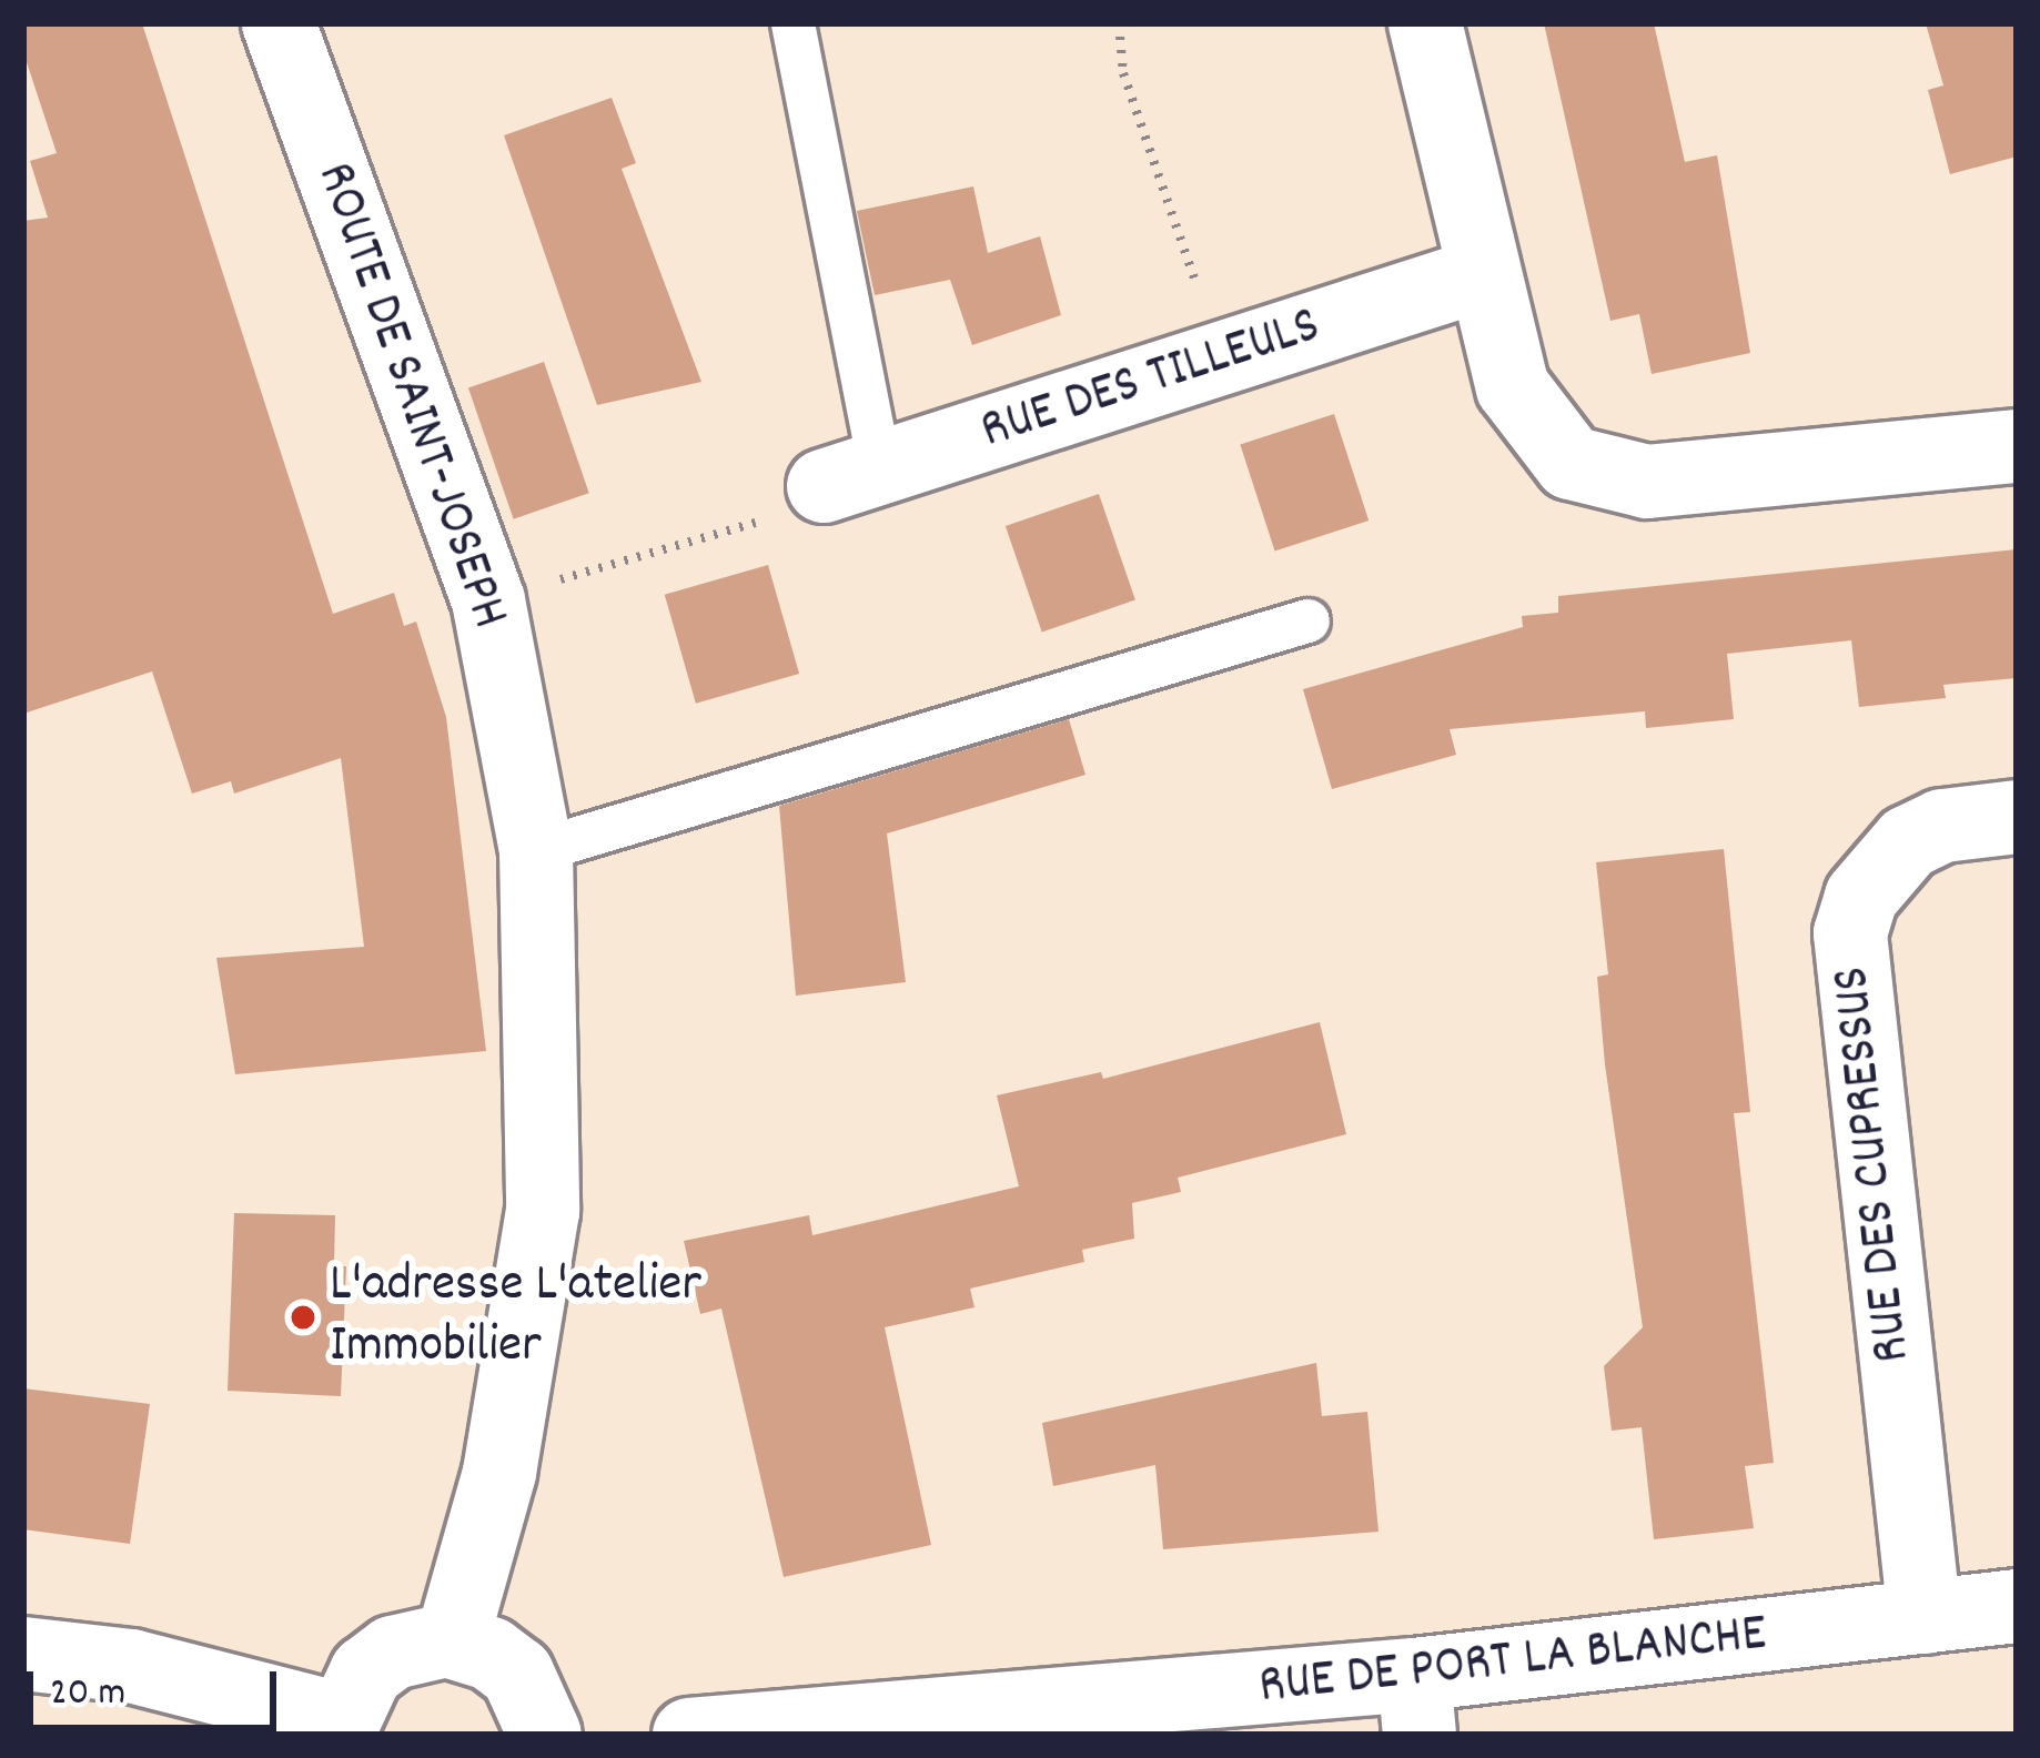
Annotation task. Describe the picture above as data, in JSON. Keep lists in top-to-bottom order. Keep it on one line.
{"streets":{"street":["RUE DES TILLEULS","ROUTE DE SAINT-JOSEPH","RUE DES CUPRESSUS","RUE DE PORT LA BLANCHE"]},"crossings":[["RUE DES CUPRESSUS","RUE DE PORT LA BLANCHE"]],"places":["L'adresse L'atelier Immobilier"],"scale_bar":"20 m"}
